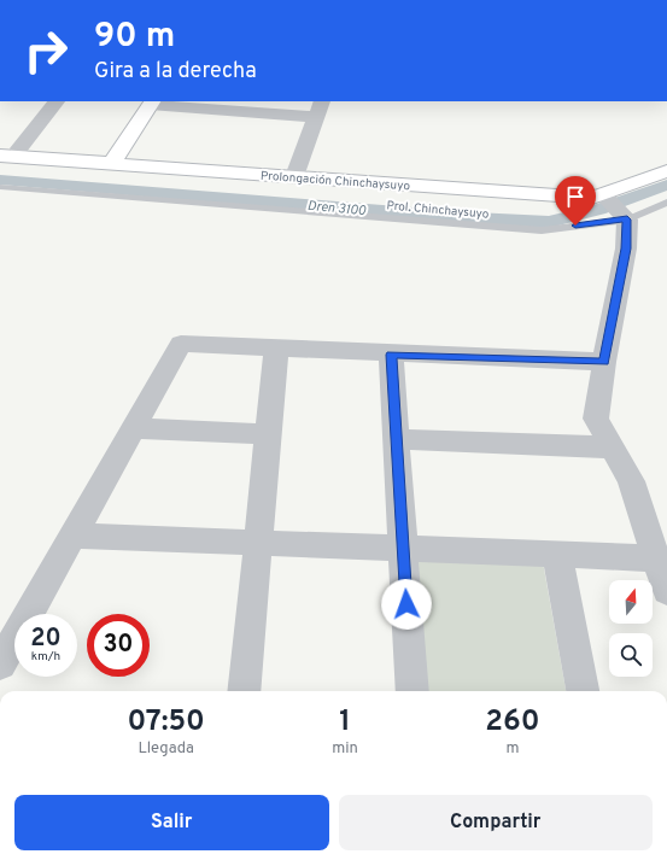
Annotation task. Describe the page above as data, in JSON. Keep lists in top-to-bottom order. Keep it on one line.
{"streets":{"street":["Prolongación Chinchaysuyo"],"lane":["Prol. Chinchaysuyo"]},"crossings":[["Prolongación Chinchaysuyo","Prol. Chinchaysuyo"]],"water":["Dren 3100"],"north":"top","page":{"turn":["90 m","Gira a la derecha"],"speed":"20 km/h","limit":"30","eta":["07:50","Llegada","1","min","260","m"],"buttons":["Salir","Compartir"]}}
